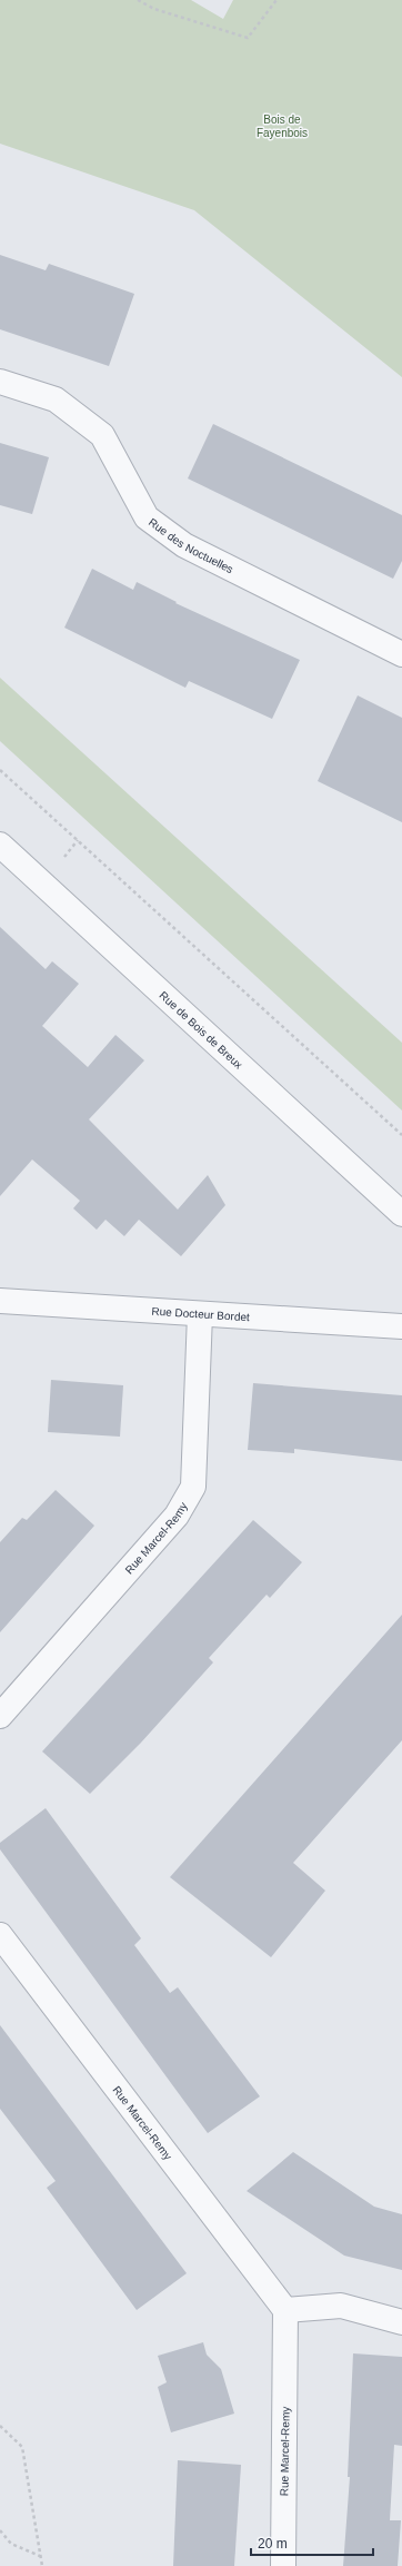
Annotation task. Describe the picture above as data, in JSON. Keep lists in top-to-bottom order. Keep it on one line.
{"streets":{"street":["Rue des Noctuelles","Rue de Bois de Breux","Rue Docteur Bordet","Rue Marcel-Remy"]},"crossings":[["Rue Docteur Bordet","Rue Marcel-Remy"]],"parks":["Bois de Fayenbois"],"scale_bar":"20 m"}
